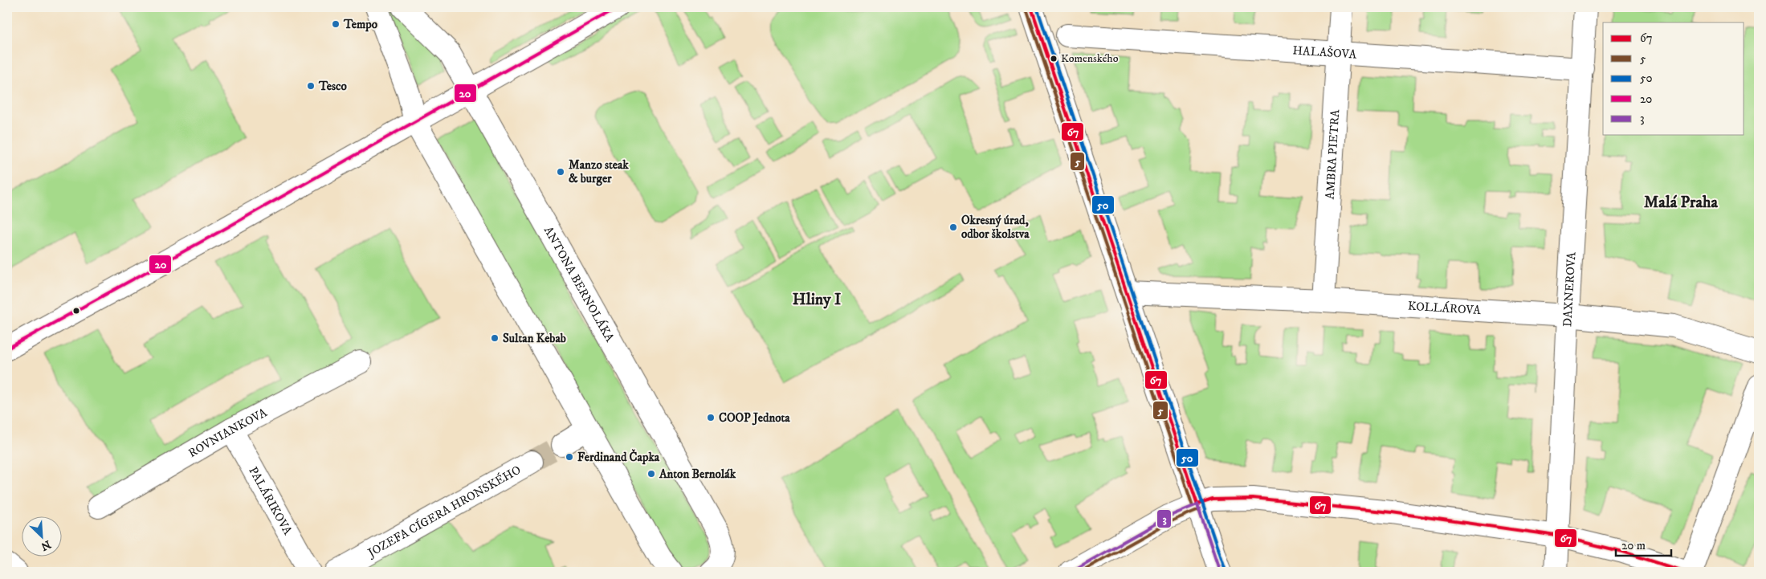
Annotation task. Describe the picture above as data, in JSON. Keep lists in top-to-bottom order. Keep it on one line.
{"streets":{"street":["HALAŠOVA","AMBRA PIETRA","ANTONA BERNOLÁKA","DAXNEROVA","KOLLÁROVA","ROVNIANKOVA","PALÁRIKOVA","JOZEFA CÍGERA HRONSKÉHO"]},"crossings":[["HALAŠOVA","AMBRA PIETRA"],["HALAŠOVA","DAXNEROVA"],["AMBRA PIETRA","KOLLÁROVA"],["DAXNEROVA","KOLLÁROVA"],["ROVNIANKOVA","PALÁRIKOVA"]],"districts":["Malá Praha","Hliny I"],"places":["Tempo","Komenského","Tesco","Manzo steak & burger","Okresný úrad, odbor školstva","Sultan Kebab","COOP Jednota","Ferdinand Čapka","Anton Bernolák"],"lines":["transit line 67","transit line 50","transit line 20","transit line 5","transit line 3"],"legend":["67","5","50","20","3"],"scale_bar":"20 m","north":"bottom right"}
